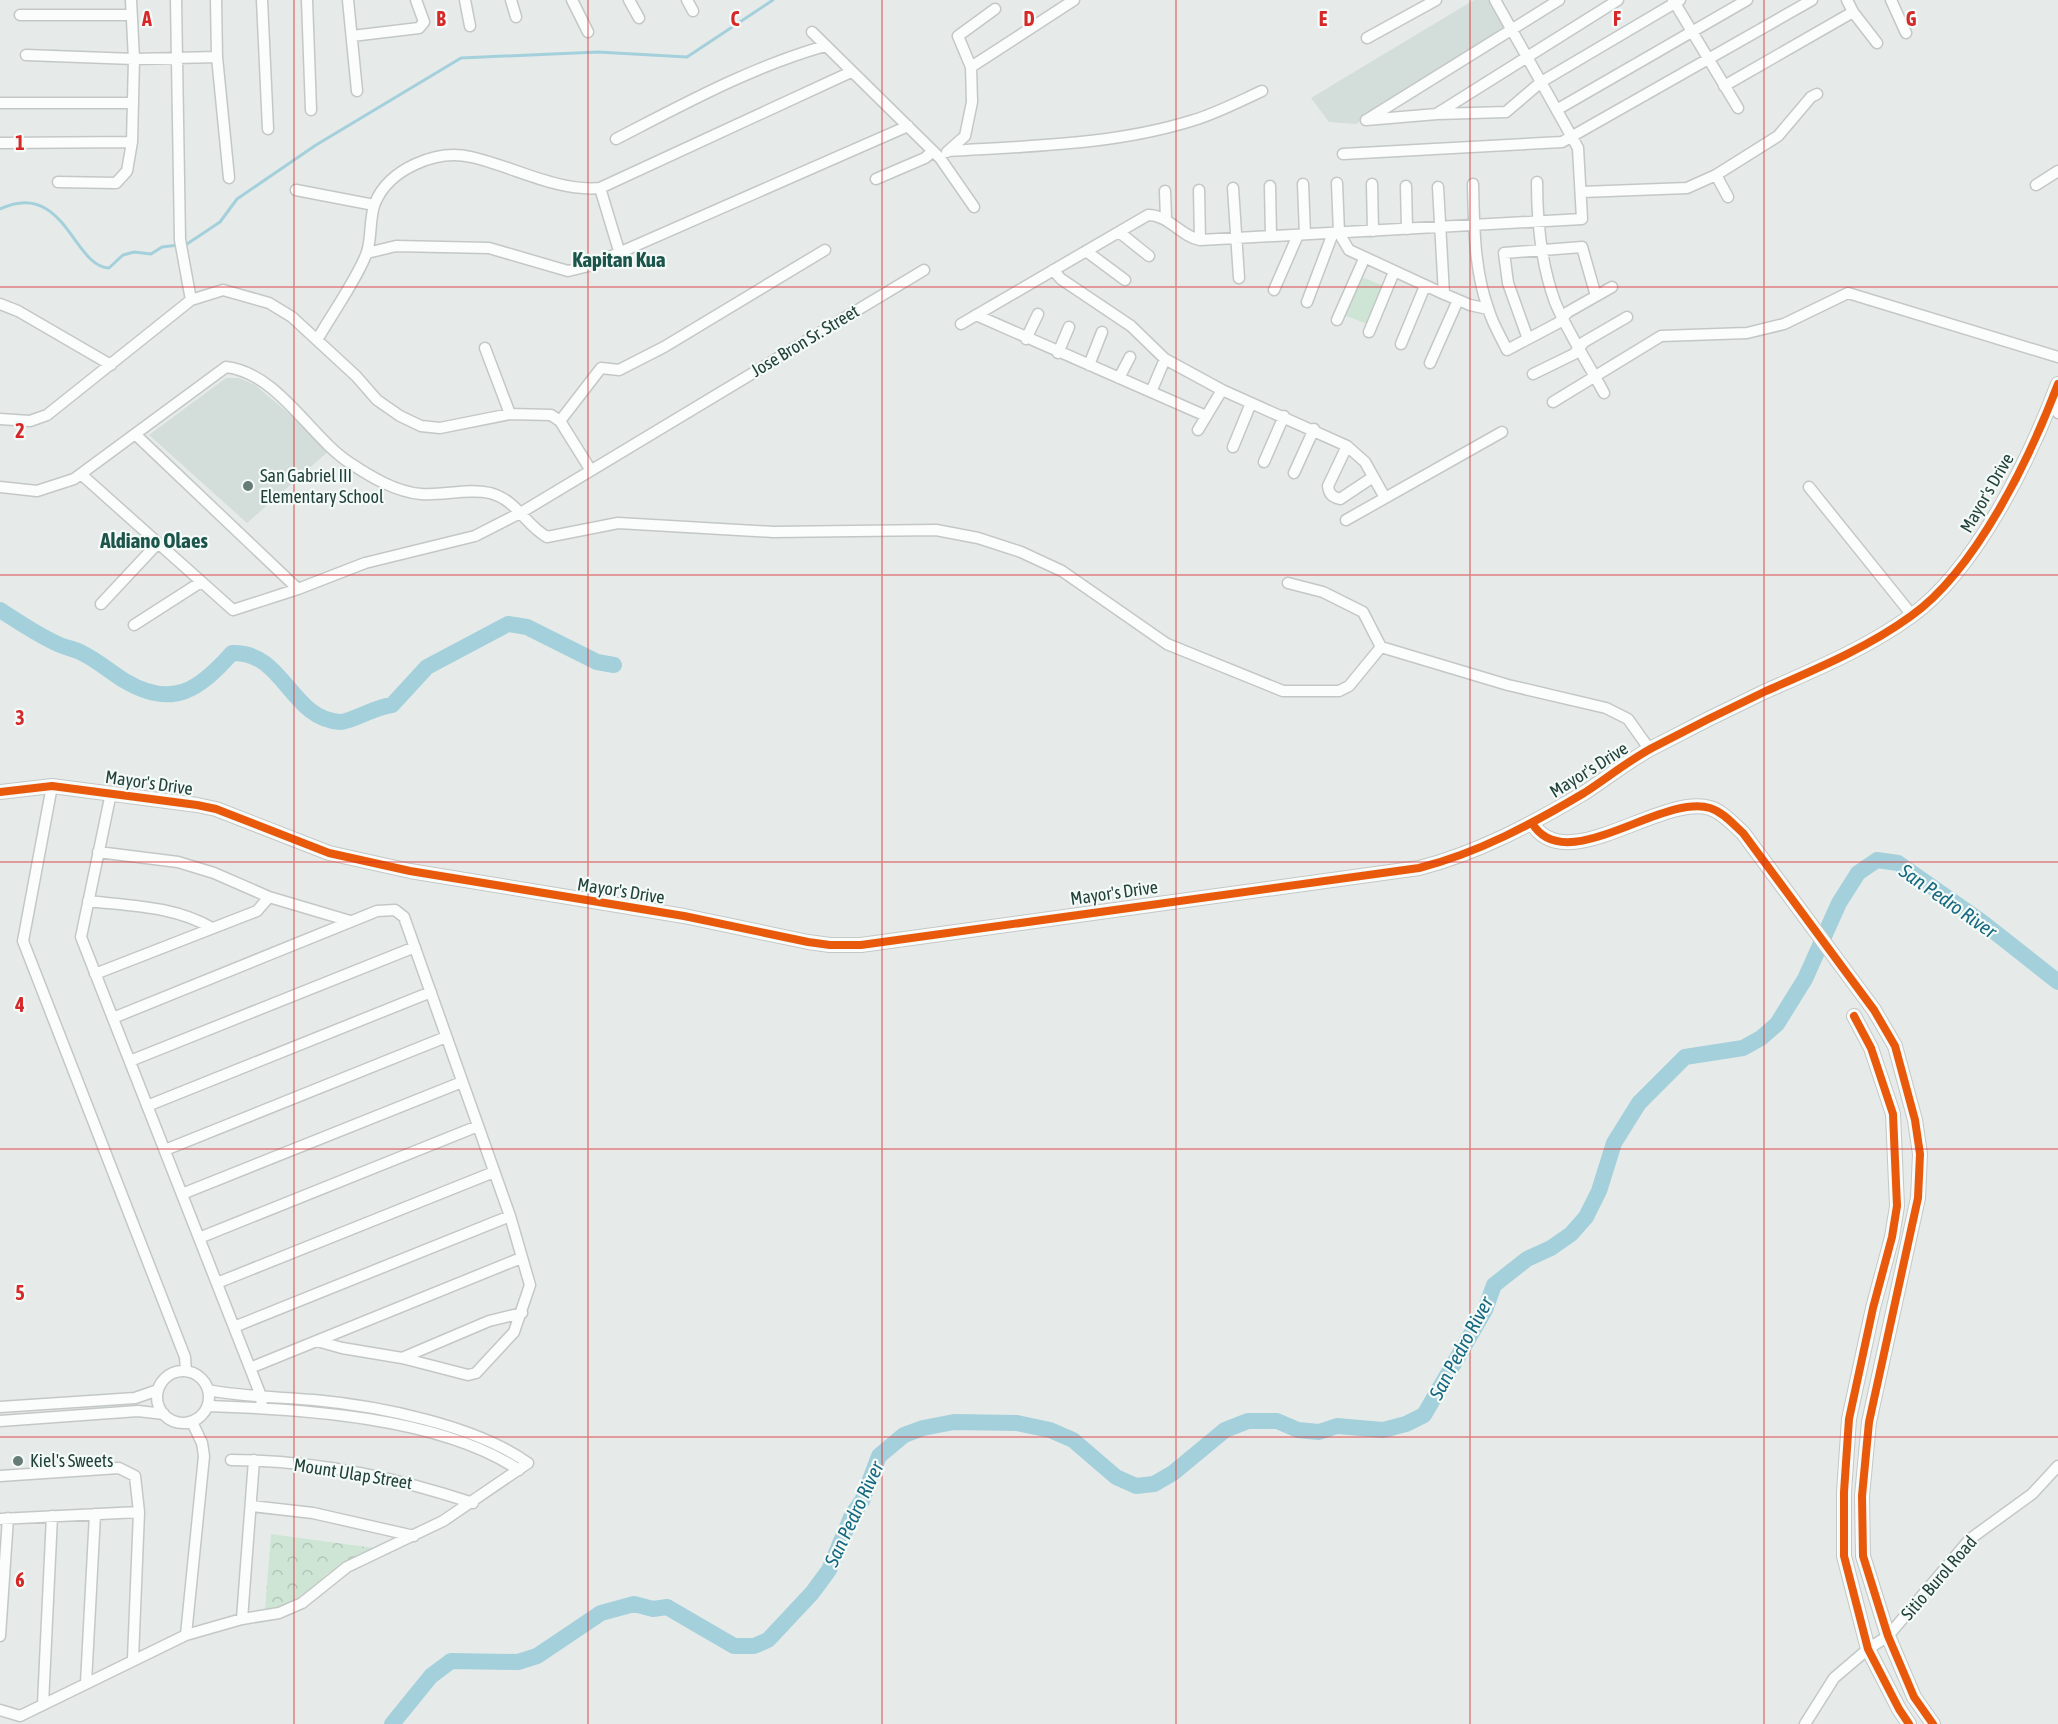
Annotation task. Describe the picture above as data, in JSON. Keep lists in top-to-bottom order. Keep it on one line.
{"streets":{"street":["Jose Bron Sr. Street","Mayor's Drive","Mount Ulap Street","Sitio Burol Road"]},"districts":["Kapitan Kua","Aldiano Olaes"],"water":["San Pedro River"],"places":["San Gabriel III Elementary School","Kiel's Sweets"],"grid":{"columns":["A","B","C","D","E","F","G"],"rows":["1","2","3","4","5","6"]}}
